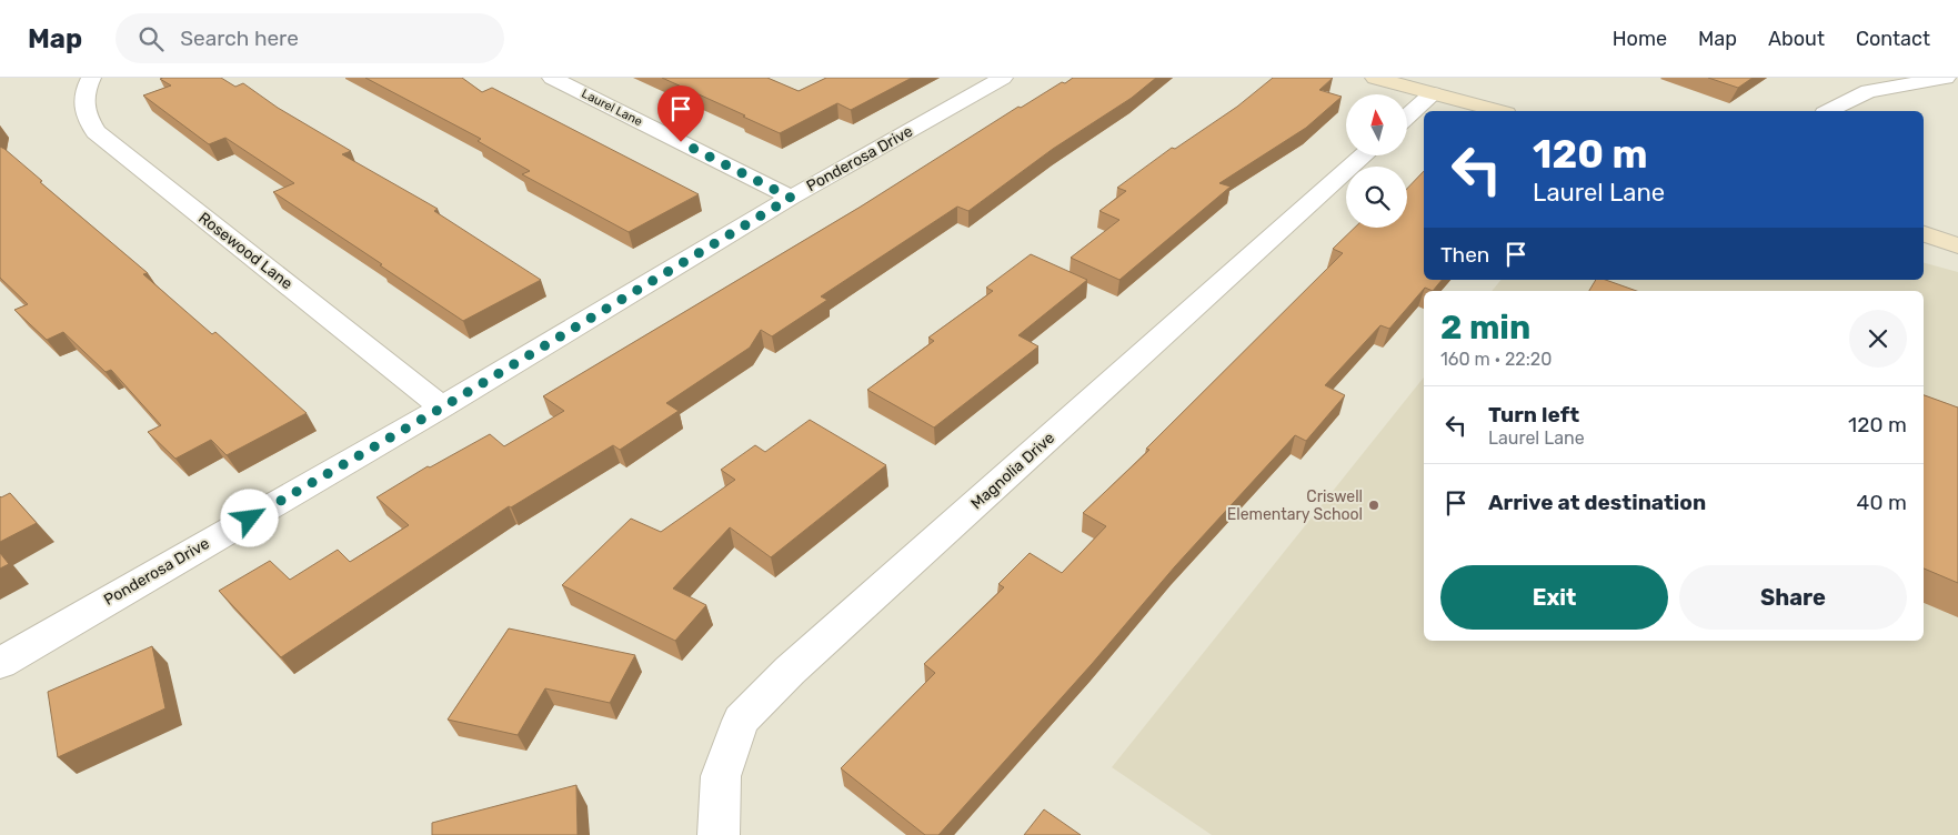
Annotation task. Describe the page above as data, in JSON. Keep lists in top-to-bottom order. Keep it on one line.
{"streets":{"street":["Laurel Lane","Ponderosa Drive","Rosewood Lane","Magnolia Drive"]},"crossings":[["Laurel Lane","Ponderosa Drive"],["Ponderosa Drive","Rosewood Lane"]],"places":["Criswell Elementary School"],"north":"top","page":{"header":"Map","search":"Search here","nav":["Home","Map","About","Contact"],"turn":["120 m","Laurel Lane"],"then":"Then","heading":["2 min","160 m · 22:20"],"list":[{"name":"Turn left","note":"Laurel Lane","value":"120 m"},{"name":"Arrive at destination","value":"40 m"}],"buttons":["Exit","Share"]}}
